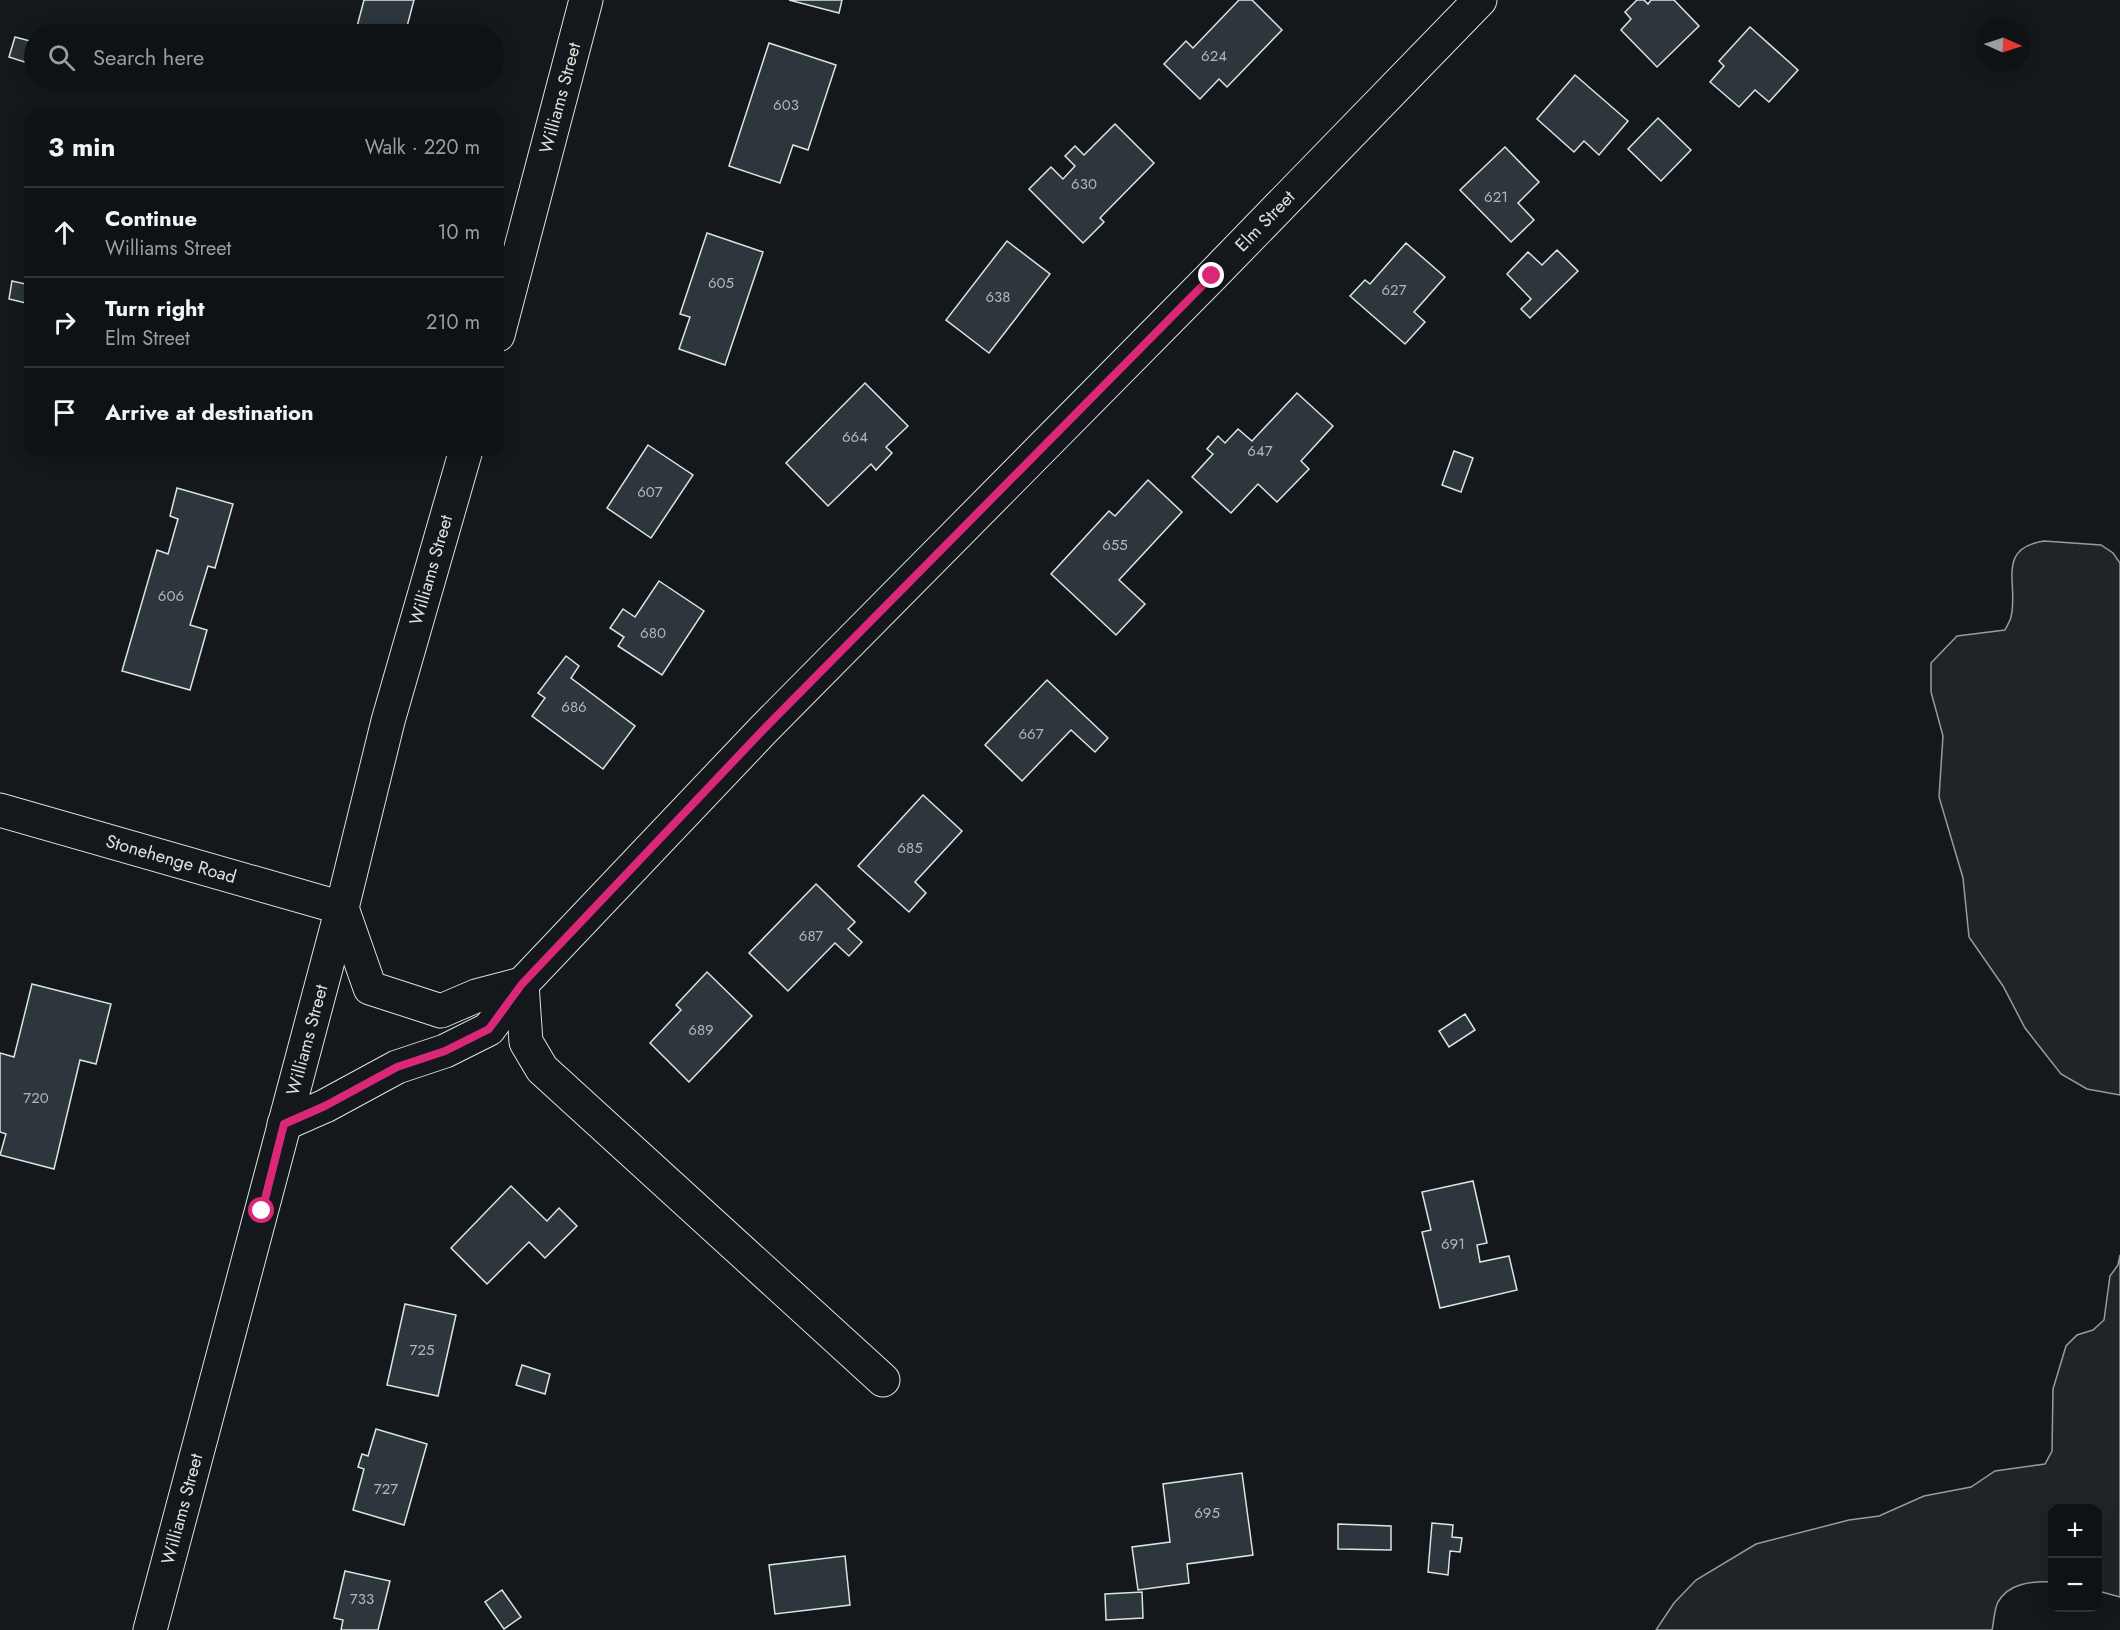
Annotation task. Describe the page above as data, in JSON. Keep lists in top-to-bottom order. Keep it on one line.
{"streets":{"street":["Williams Street","Elm Street","Stonehenge Road"]},"crossings":[["Williams Street","Elm Street"],["Williams Street","Stonehenge Road"]],"house_numbers":["624","603","630","621","605","627","638","664","647","607","655","606","680","686","667","685","687","689","720","691","725","727","695","733"],"north":"right","page":{"search":"Search here","heading":["3 min","Walk · 220 m"],"list":[["Continue","Williams Street","10 m"],["Turn right","Elm Street","210 m"],"Arrive at destination"],"map_buttons":["+","−"]}}
